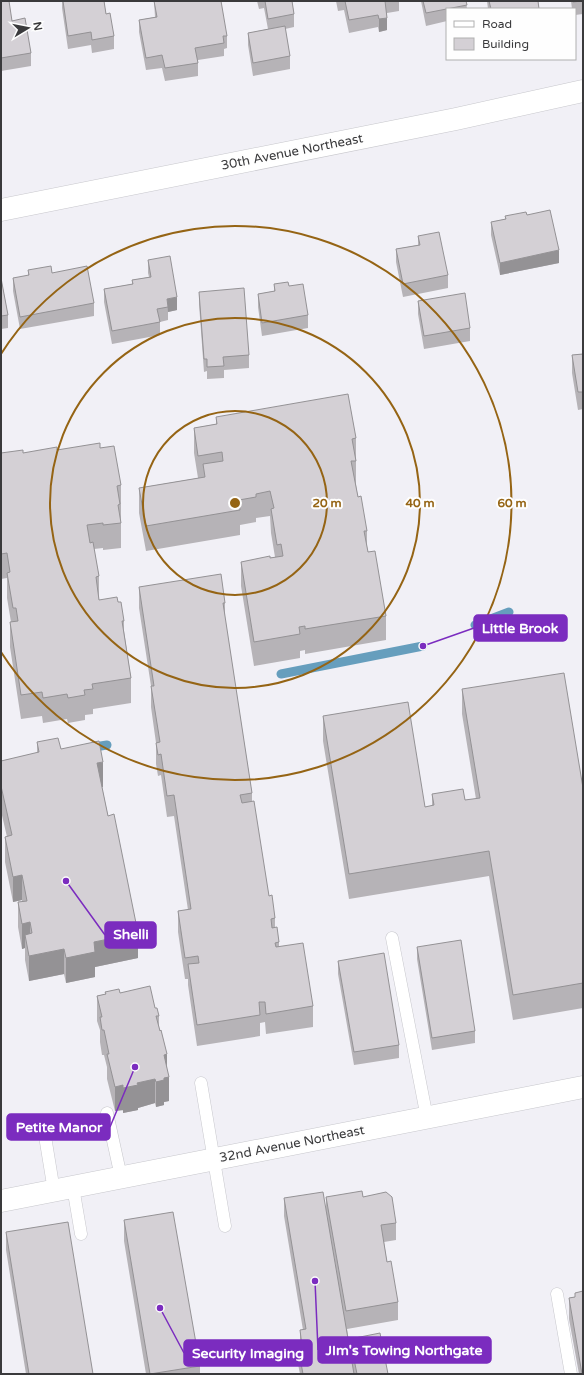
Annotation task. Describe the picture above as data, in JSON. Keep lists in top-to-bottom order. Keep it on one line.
{"streets":{"street":["30th Avenue Northeast","32nd Avenue Northeast"]},"places":["Little Brook","Shelli","Petite Manor","JIm's Towing Northgate","Security Imaging"],"legend":["Road","Building"],"north":"right","rings":["20 m","40 m","60 m"]}
